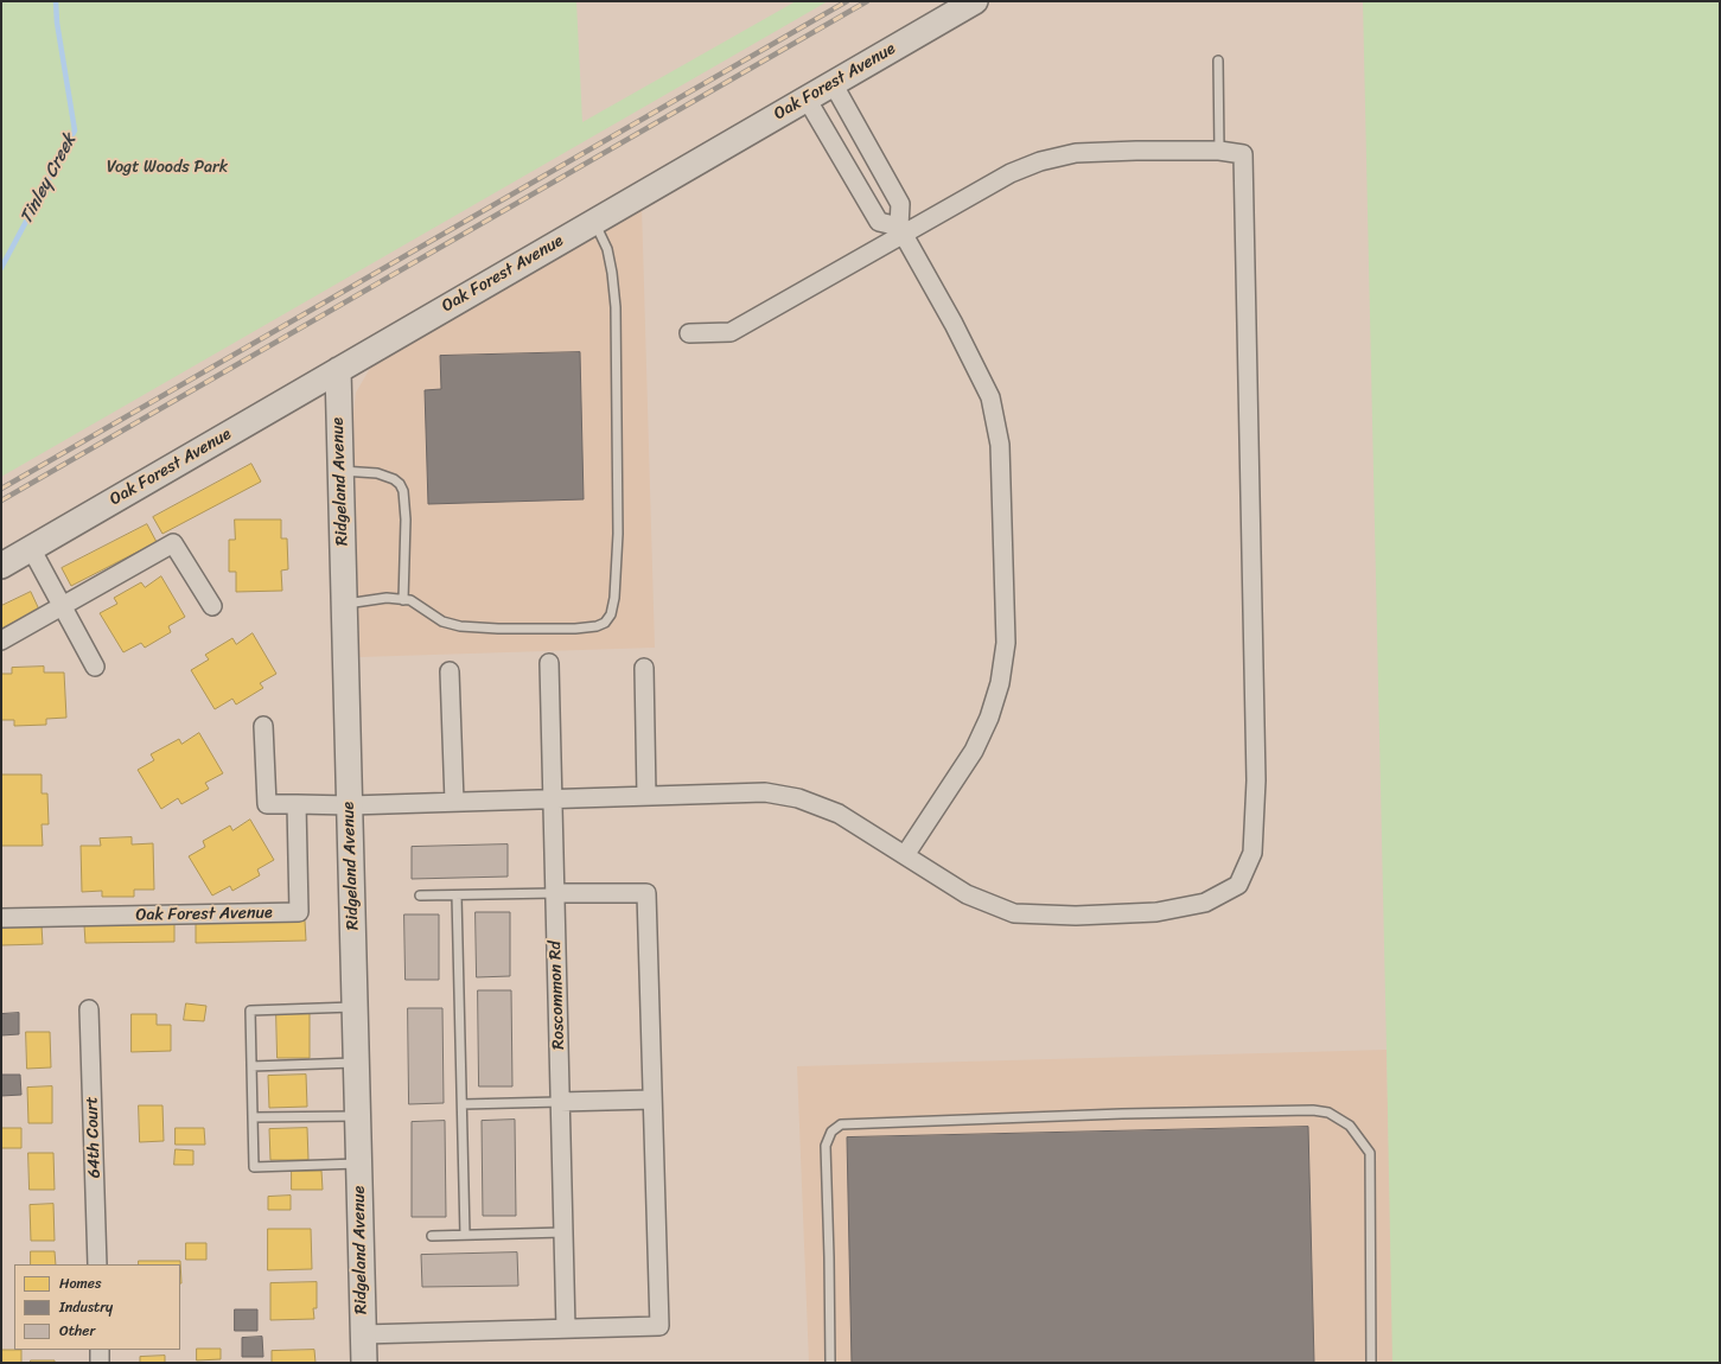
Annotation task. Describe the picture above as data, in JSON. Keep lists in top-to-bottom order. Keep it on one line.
{"streets":{"street":["Oak Forest Avenue","Ridgeland Avenue","Roscommon Rd","64th Court"]},"crossings":[["Oak Forest Avenue","Ridgeland Avenue"]],"water":["Tinley Creek"],"parks":["Vogt Woods Park"],"legend":["Homes","Industry","Other"]}
